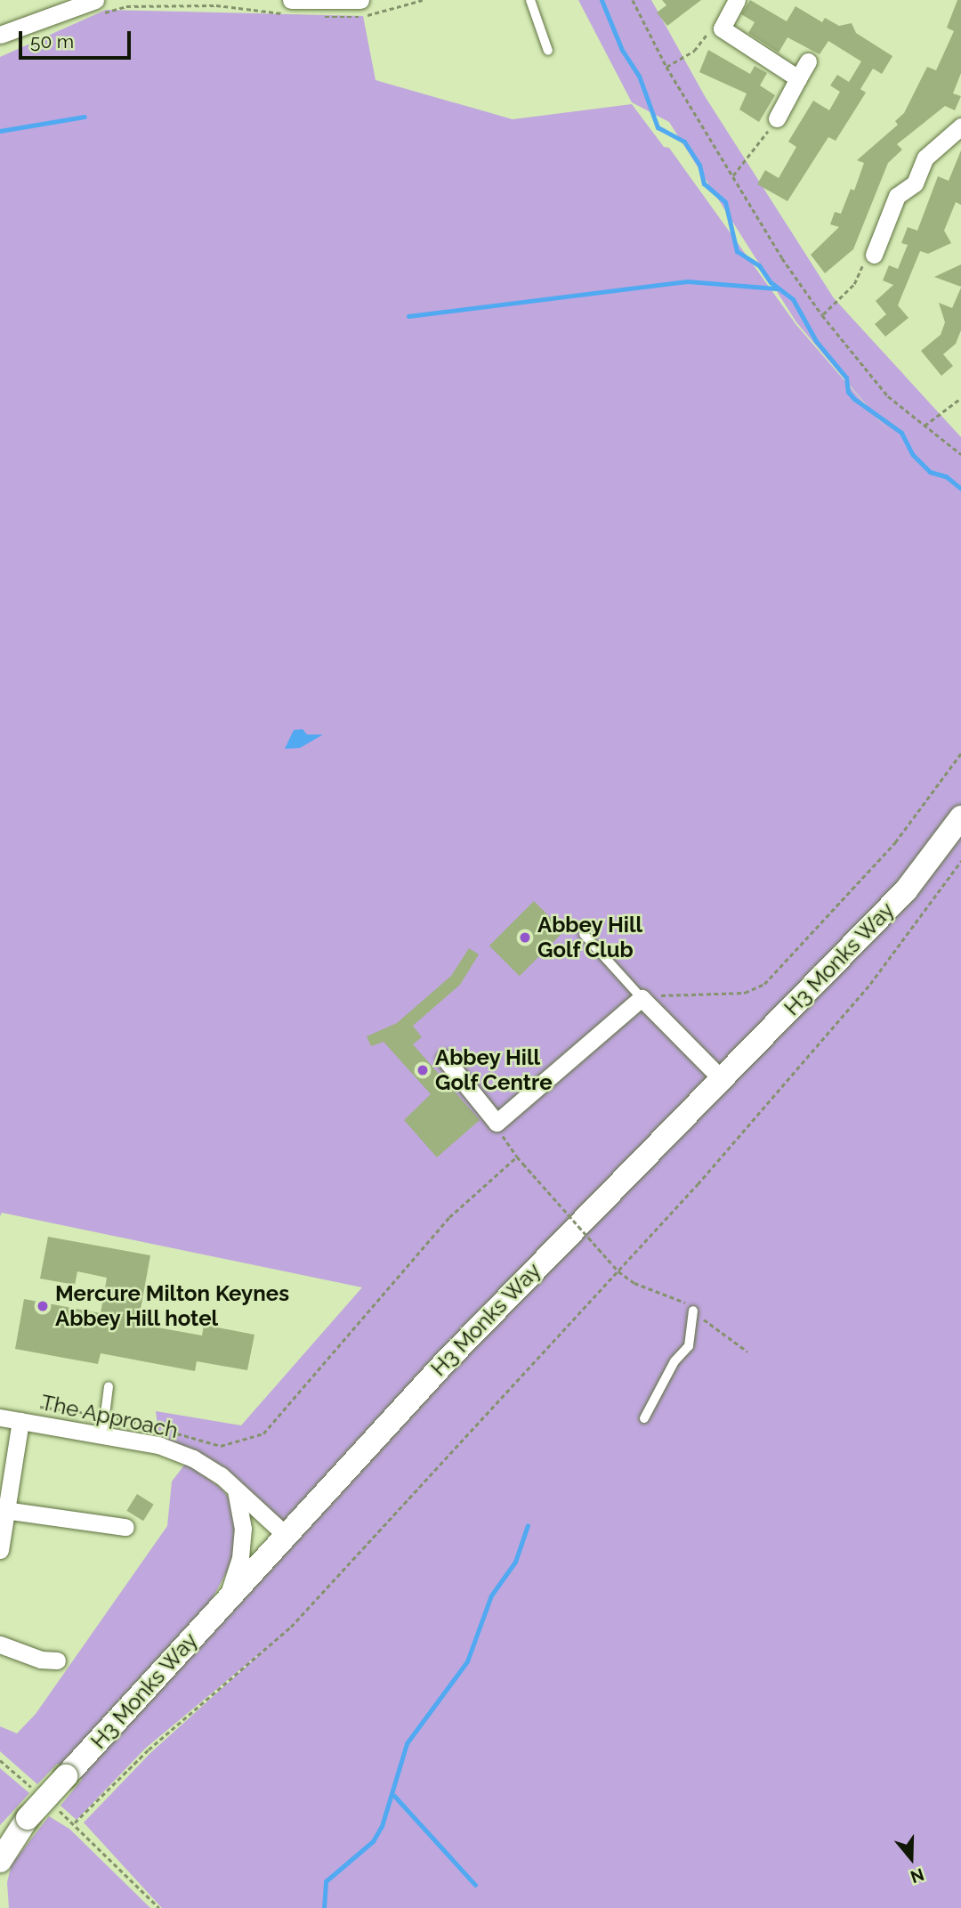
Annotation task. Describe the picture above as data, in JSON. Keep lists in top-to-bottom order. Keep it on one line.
{"streets":{"street":["H3 Monks Way","The Approach"]},"crossings":[["H3 Monks Way","The Approach"]],"places":["Abbey Hill Golf Club","Abbey Hill Golf Centre","Mercure Milton Keynes Abbey Hill hotel"],"scale_bar":"50 m","north":"bottom"}
